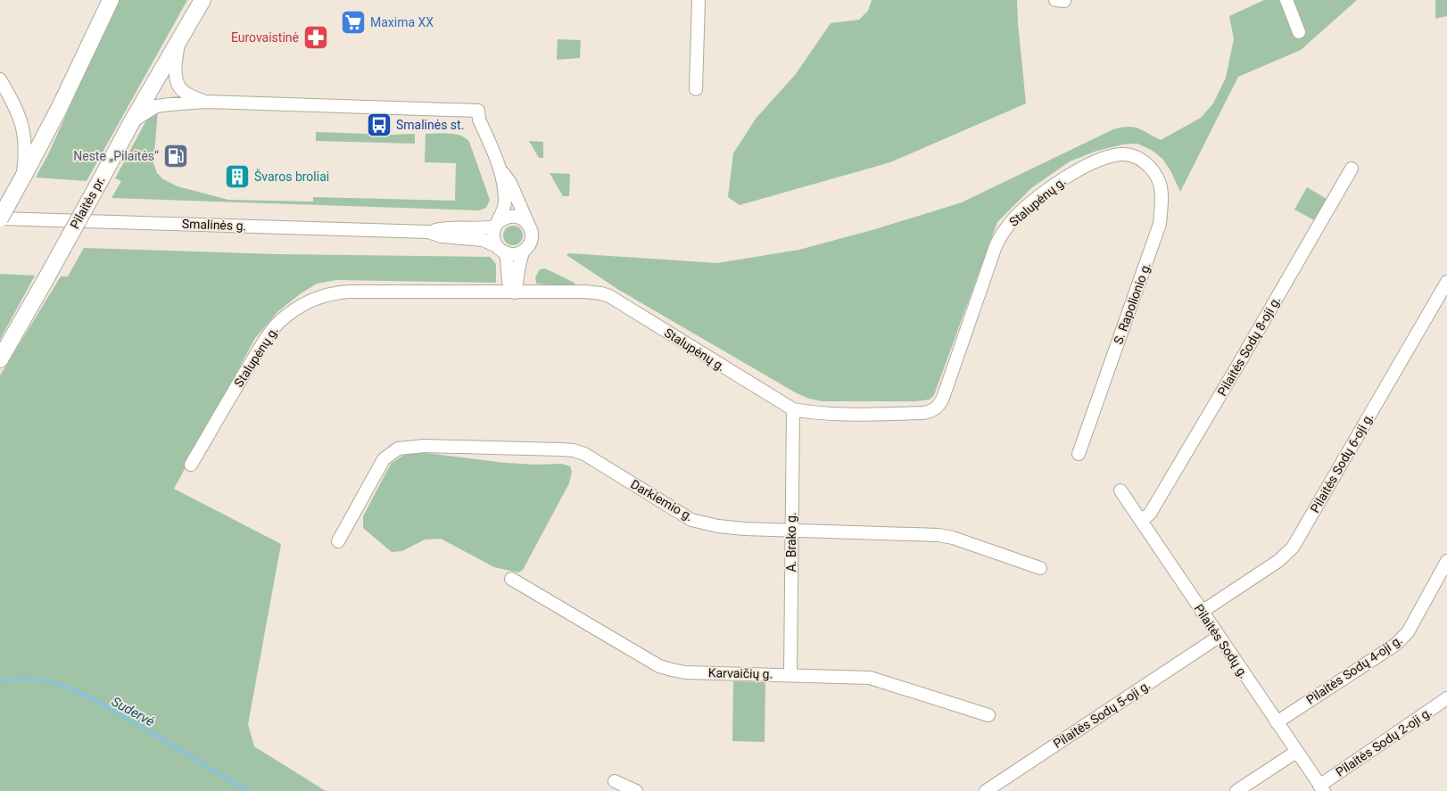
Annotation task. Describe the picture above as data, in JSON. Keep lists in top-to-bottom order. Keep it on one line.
{"streets":{"main road":["Pilaitės pr."],"street":["Stalupėnų g.","Smalinės g.","S. Rapolionio g.","Pilaitės Sodų 8-oji g.","Pilaitės Sodų 6-oji g.","Darkiemio g.","A. Brako g.","Pilaitės Sodų g.","Pilaitės Sodų 4-oji g.","Karvaičių g.","Pilaitės Sodų 5-oji g.","Pilaitės Sodų 2-oji g."]},"crossings":[["Stalupėnų g.","S. Rapolionio g."],["Stalupėnų g.","A. Brako g."],["Pilaitės Sodų 8-oji g.","Pilaitės Sodų g."],["Pilaitės Sodų 6-oji g.","Pilaitės Sodų g."],["Darkiemio g.","A. Brako g."],["A. Brako g.","Karvaičių g."],["Pilaitės Sodų g.","Pilaitės Sodų 4-oji g."],["Pilaitės Sodų g.","Pilaitės Sodų 5-oji g."],["Pilaitės Sodų g.","Pilaitės Sodų 2-oji g."]],"water":["Sudervė"],"places":{"supermarket":["Maxima XX"],"pharmacy":["Eurovaistinė"],"bus stop":["Smalinės st."],"fuel station":["Neste „Pilaitės“"],"building":["Švaros broliai"]}}
